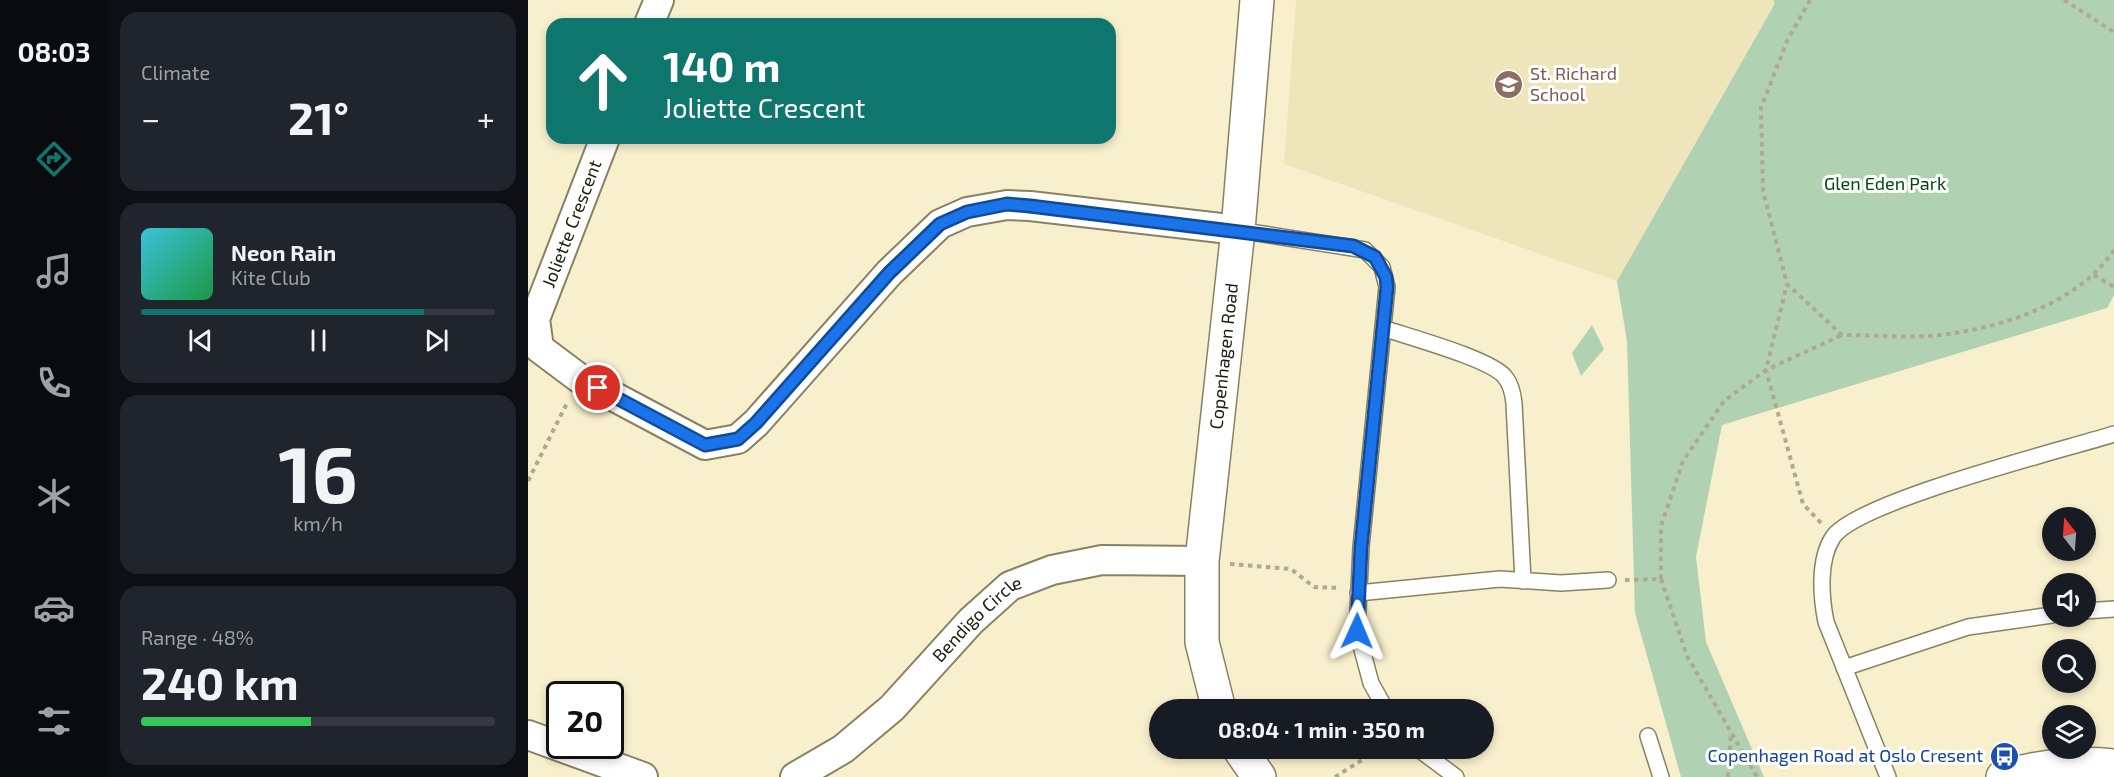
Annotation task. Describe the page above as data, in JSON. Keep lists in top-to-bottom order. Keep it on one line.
{"streets":{"street":["Joliette Crescent","Copenhagen Road","Bendigo Circle"]},"crossings":[["Joliette Crescent","Copenhagen Road"],["Copenhagen Road","Bendigo Circle"]],"parks":["Glen Eden Park"],"places":{"school or university":["St. Richard School"],"bus stop":["Copenhagen Road at Oslo Cresent"]},"north":"top","page":{"tabs":"08:03","tile":["Climate",["16","km/h"],["Range · 48%","240 km"]],"turn":["140 m","Joliette Crescent"],"heat":["−","21°","+"],"song":["Neon Rain","Kite Club"],"limit":"20","trip":"08:04 · 1 min · 350 m"}}
